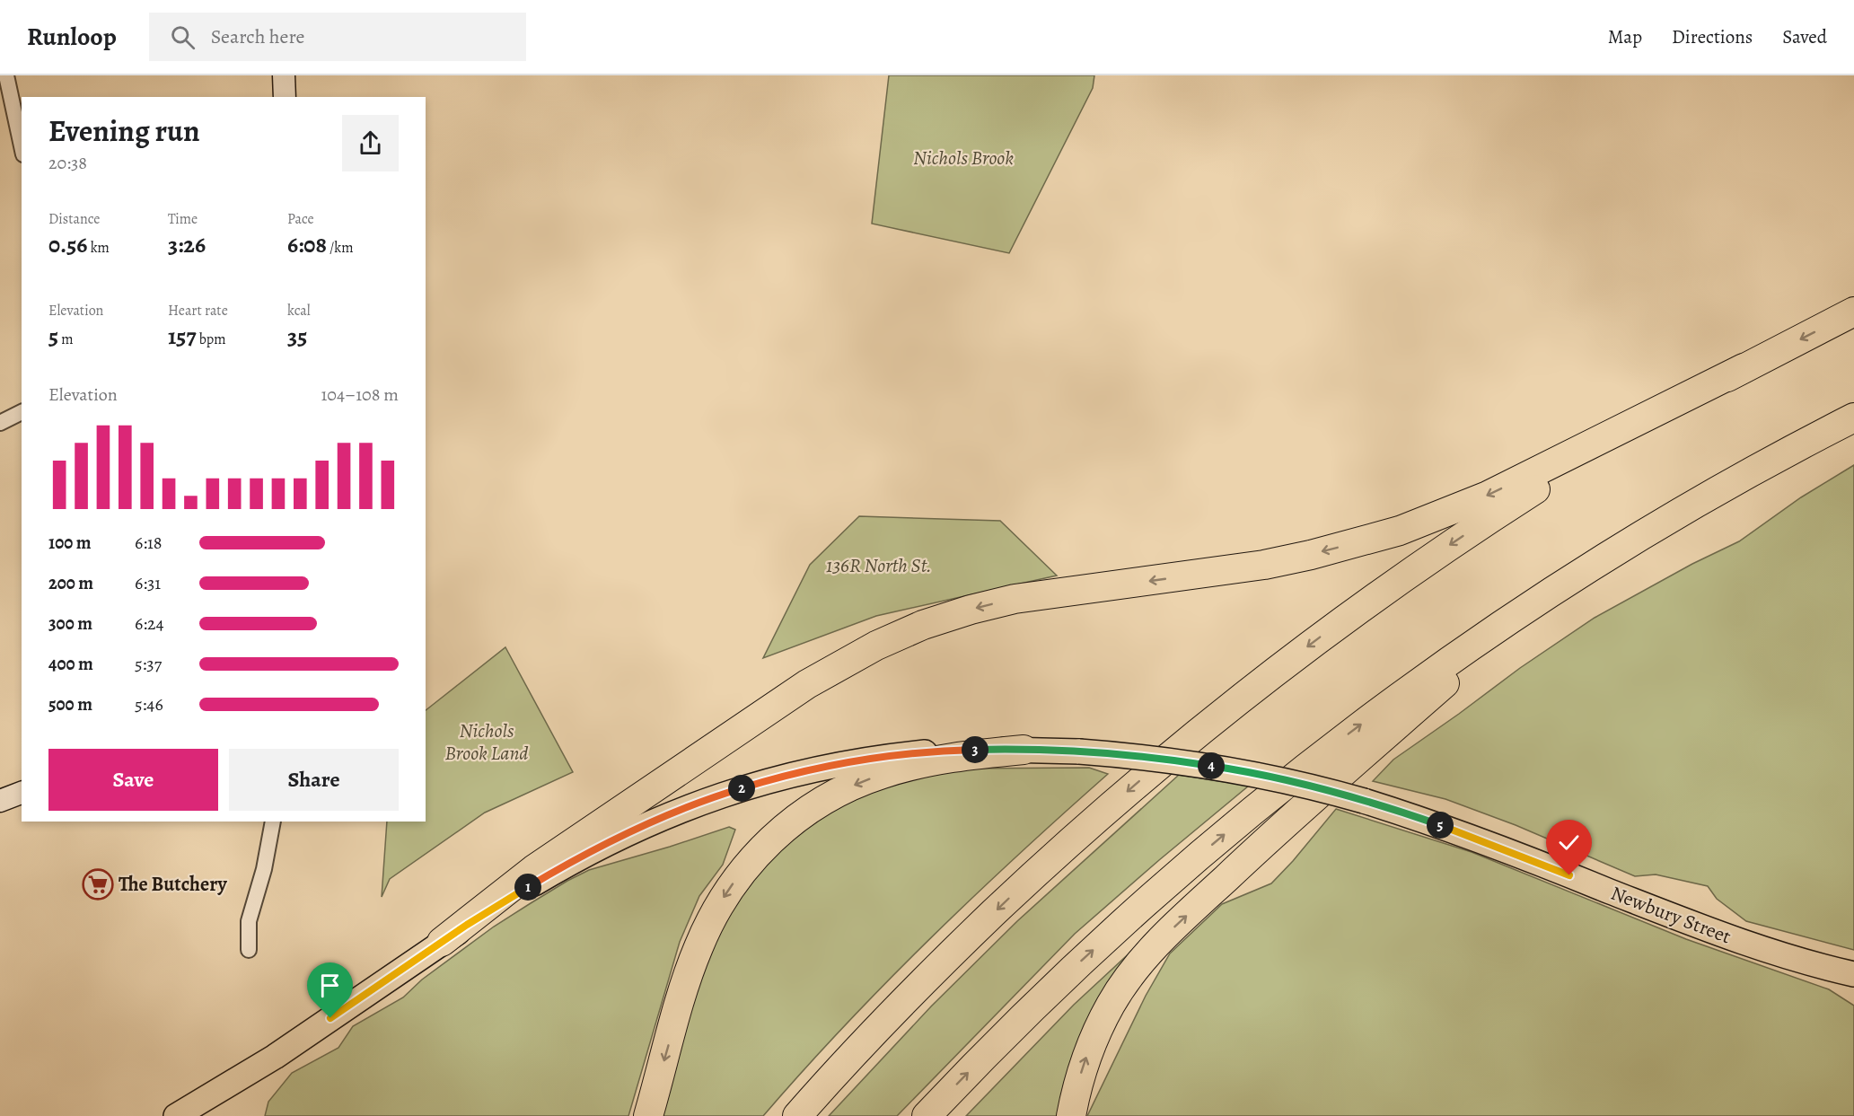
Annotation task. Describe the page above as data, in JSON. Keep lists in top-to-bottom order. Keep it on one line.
{"streets":{"main road":["Newbury Street"]},"parks":["Nichols Brook","136R North St.","Nichols Brook Land"],"places":{"supermarket":["The Butchery"]},"page":{"header":"Runloop","search":"Search here","nav":["Map","Directions","Saved"],"heading":["Evening run","20:38"],"stats":[["Distance","0.56 km"],["Time","3:26"],["Pace","6:08 /km"],["Elevation","5 m"],["Heart rate","157 bpm"],["kcal","35"]],"chart":["Elevation","104–108 m"],"list":[{"name":"100 m","note":"6:18"},{"name":"200 m","note":"6:31"},{"name":"300 m","note":"6:24"},{"name":"400 m","note":"5:37"},{"name":"500 m","note":"5:46"}],"pins":["3","4","2","5","1"],"buttons":["Save","Share"]}}
